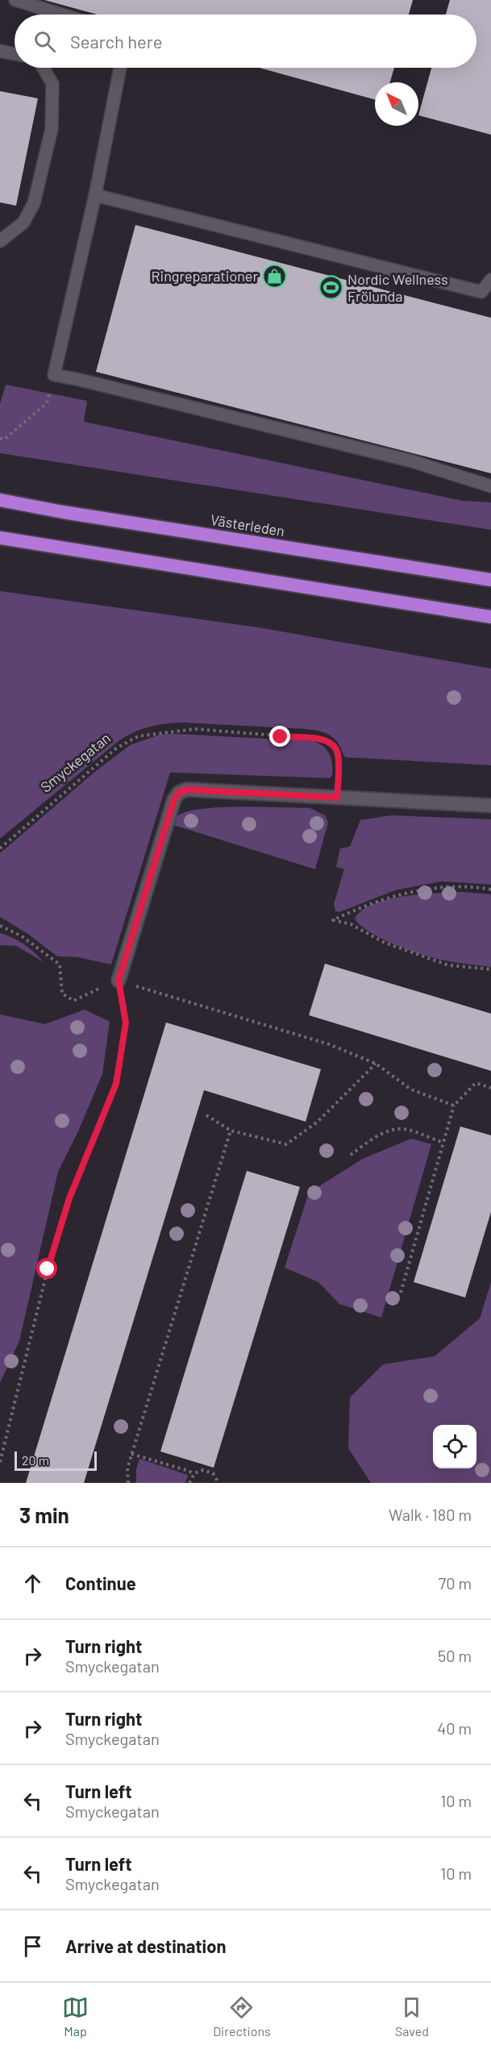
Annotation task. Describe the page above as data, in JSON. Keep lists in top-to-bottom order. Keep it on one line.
{"streets":{"highway":["Västerleden"],"path":["Smyckegatan"]},"places":{"shop":["Ringreparationer"],"sports":["Nordic Wellness Frölunda"]},"scale_bar":"20 m","north":"top left","page":{"search":"Search here","scale":"20 m","heading":["3 min","Walk · 180 m"],"list":[["Continue","70 m"],["Turn right","Smyckegatan","50 m"],["Turn right","Smyckegatan","40 m"],["Turn left","Smyckegatan","10 m"],["Turn left","Smyckegatan","10 m"],"Arrive at destination"],"nav":["Map","Directions","Saved"]}}
